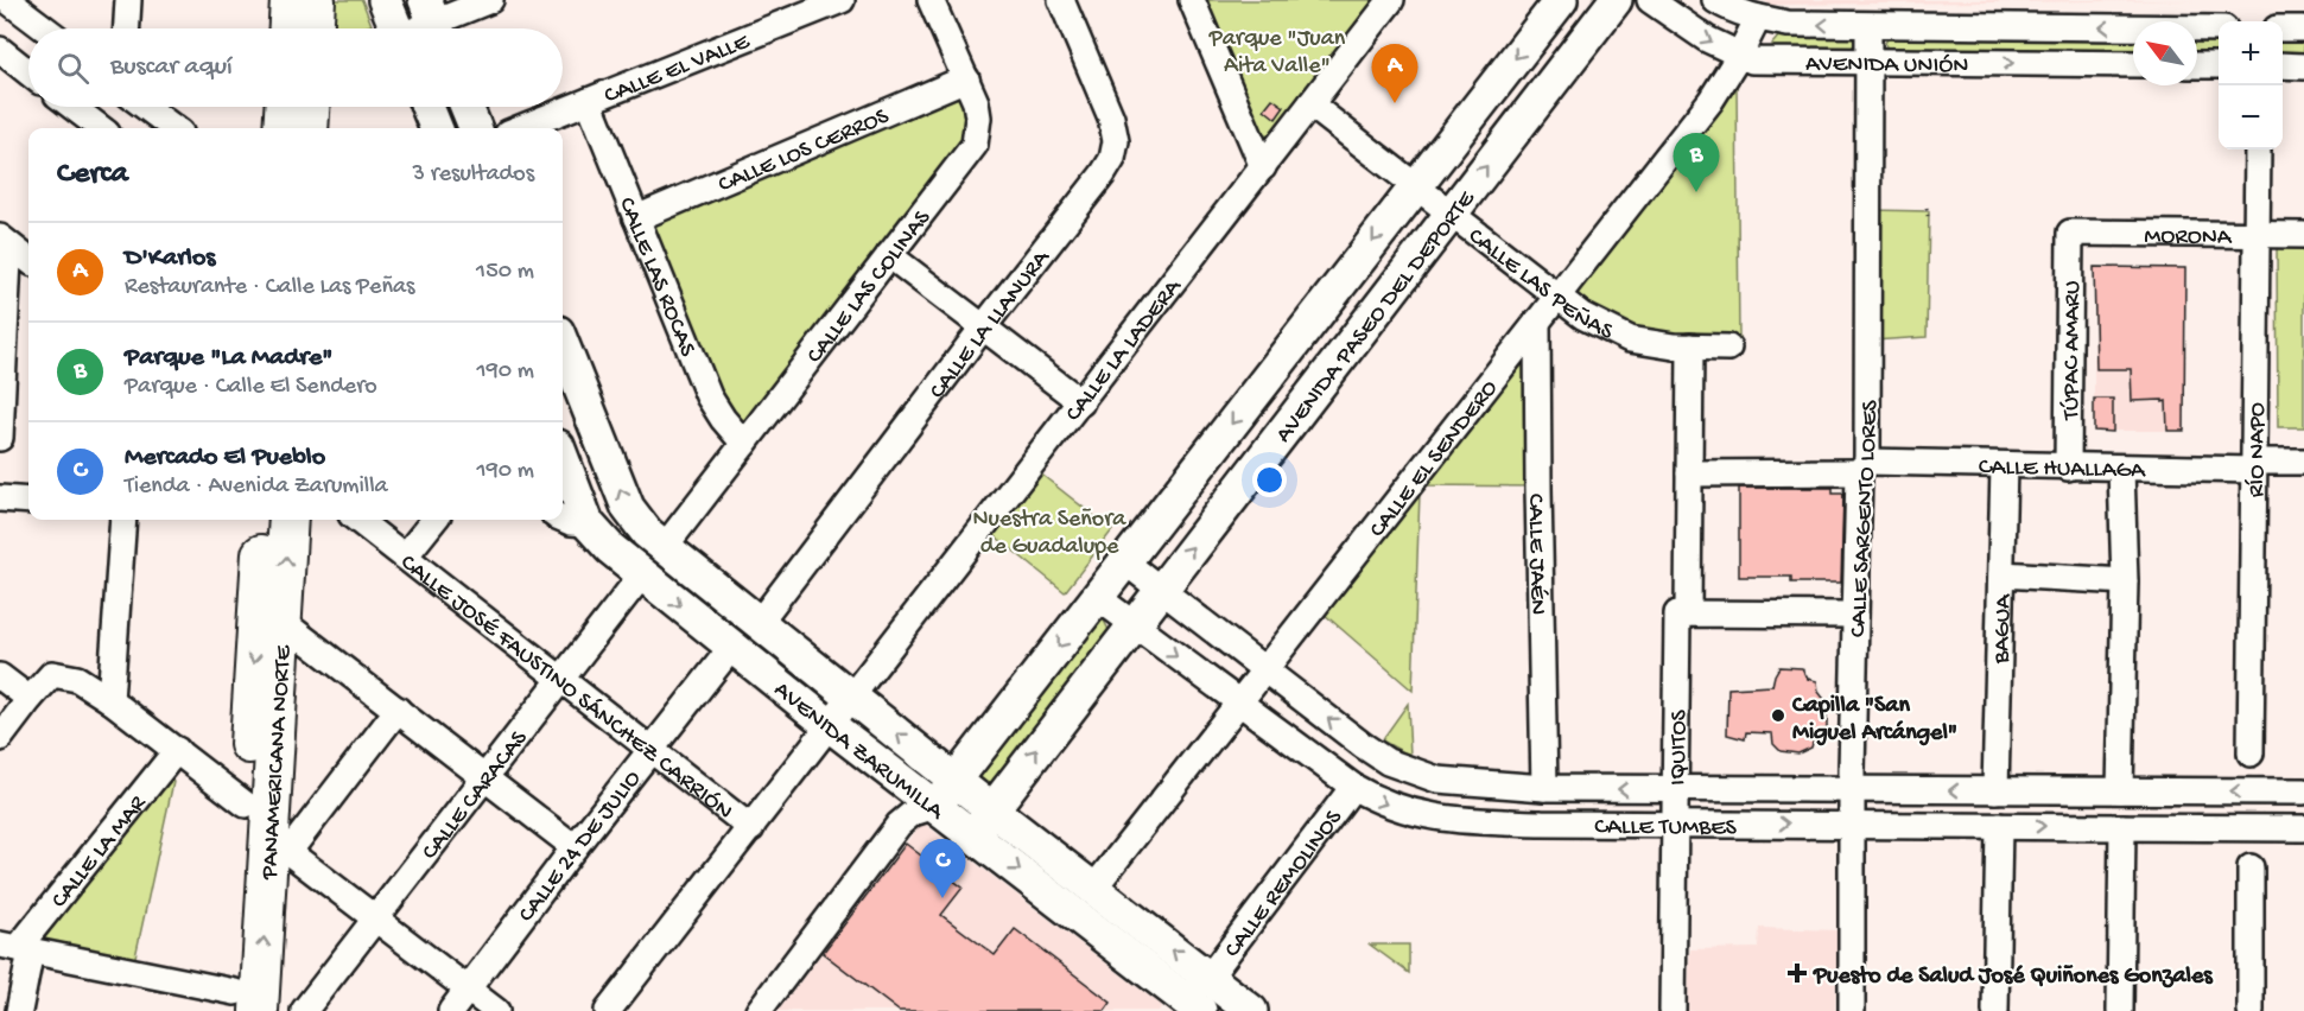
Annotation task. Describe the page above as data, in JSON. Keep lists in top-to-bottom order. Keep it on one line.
{"streets":{"highway":["PANAMERICANA NORTE"],"main road":["AVENIDA PASEO DEL DEPORTE","AVENIDA ZARUMILLA"],"street":["AVENIDA UNIÓN","CALLE EL VALLE","CALLE LOS CERROS","MORONA","CALLE LAS ROCAS","CALLE LAS PEÑAS","CALLE LAS COLINAS","CALLE LA LLANURA","CALLE LA LADERA","TÚPAC AMARU","RÍO NAPO","CALLE EL SENDERO","CALLE HUALLAGA","CALLE SARGENTO LORES","CALLE JAÉN","BAGUA","CALLE JOSÉ FAUSTINO SÁNCHEZ CARRIÓN","IQUITOS","CALLE CARACAS","CALLE TUMBES","CALLE 24 DE JULIO","CALLE LA MAR","CALLE REMOLINOS"]},"crossings":[["AVENIDA UNIÓN","CALLE EL SENDERO"],["AVENIDA UNIÓN","CALLE SARGENTO LORES"],["CALLE EL VALLE","CALLE LAS ROCAS"],["CALLE LOS CERROS","CALLE LAS ROCAS"],["CALLE LOS CERROS","CALLE LAS COLINAS"],["MORONA","TÚPAC AMARU"],["MORONA","RÍO NAPO"],["CALLE LAS ROCAS","CALLE LAS COLINAS"],["CALLE LAS PEÑAS","AVENIDA PASEO DEL DEPORTE"],["CALLE LAS PEÑAS","CALLE LA LADERA"],["CALLE LAS PEÑAS","CALLE EL SENDERO"],["CALLE LAS PEÑAS","IQUITOS"],["CALLE LAS COLINAS","AVENIDA ZARUMILLA"],["AVENIDA PASEO DEL DEPORTE","AVENIDA ZARUMILLA"],["AVENIDA PASEO DEL DEPORTE","CALLE TUMBES"],["CALLE LA LLANURA","AVENIDA ZARUMILLA"],["CALLE LA LADERA","CALLE JOSÉ FAUSTINO SÁNCHEZ CARRIÓN"],["CALLE LA LADERA","AVENIDA ZARUMILLA"],["TÚPAC AMARU","CALLE HUALLAGA"],["RÍO NAPO","CALLE HUALLAGA"],["CALLE EL SENDERO","CALLE JAÉN"],["CALLE EL SENDERO","AVENIDA ZARUMILLA"],["CALLE EL SENDERO","CALLE TUMBES"],["CALLE HUALLAGA","CALLE SARGENTO LORES"],["CALLE HUALLAGA","BAGUA"],["CALLE HUALLAGA","IQUITOS"],["CALLE SARGENTO LORES","CALLE TUMBES"],["CALLE JAÉN","CALLE TUMBES"],["BAGUA","CALLE TUMBES"],["CALLE JOSÉ FAUSTINO SÁNCHEZ CARRIÓN","CALLE CARACAS"],["CALLE JOSÉ FAUSTINO SÁNCHEZ CARRIÓN","CALLE 24 DE JULIO"],["AVENIDA ZARUMILLA","CALLE CARACAS"],["AVENIDA ZARUMILLA","CALLE 24 DE JULIO"],["AVENIDA ZARUMILLA","CALLE REMOLINOS"],["IQUITOS","CALLE TUMBES"],["CALLE TUMBES","CALLE REMOLINOS"]],"parks":["Parque \"Juan Aita Valle\"","Nuestra Señora de Guadalupe"],"places":{"other":["Capilla \"San Miguel Arcángel\""],"health":["Puesto de Salud José Quiñones Gonzales"]},"north":"top left","page":{"map_buttons":["+","−"],"search":"Buscar aquí","pins":["A","B","C"],"heading":["Cerca","3 resultados"],"list":[{"mark":"A","name":"D'Karlos","note":"Restaurante · Calle Las Peñas","value":"150 m"},{"mark":"B","name":"Parque \"La Madre\"","note":"Parque · Calle El Sendero","value":"190 m"},{"mark":"C","name":"Mercado El Pueblo","note":"Tienda · Avenida Zarumilla","value":"190 m"}]}}
